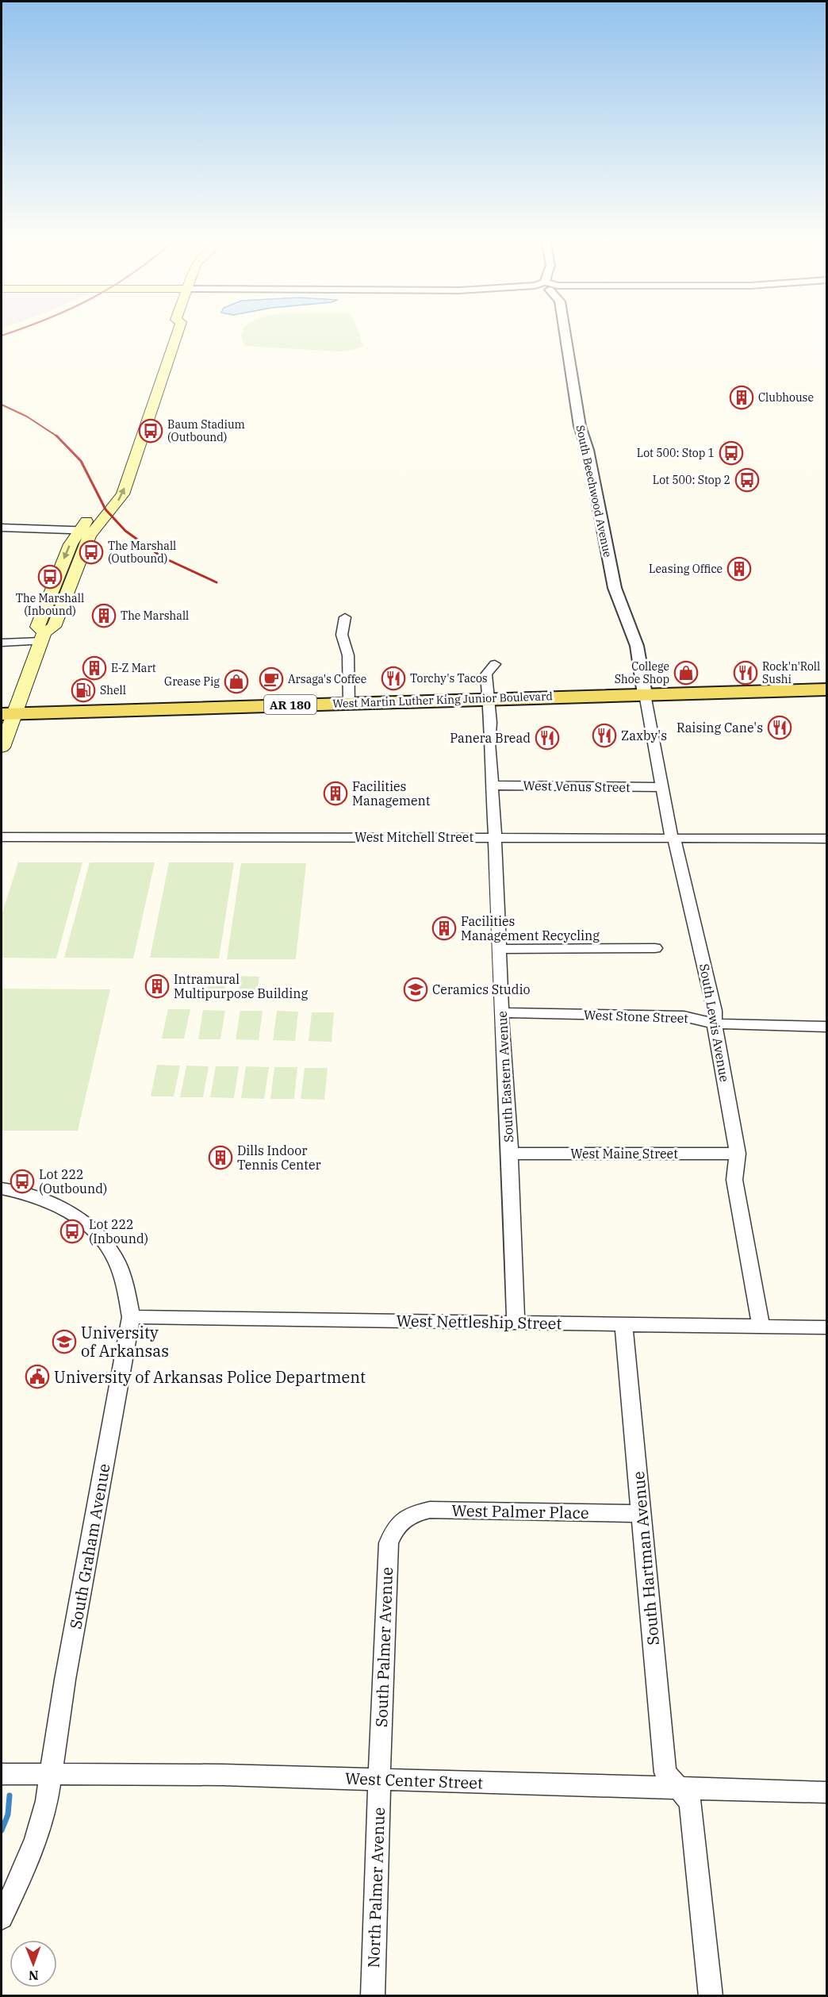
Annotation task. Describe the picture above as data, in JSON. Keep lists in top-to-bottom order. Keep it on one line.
{"streets":{"main road":["West Martin Luther King Junior Boulevard","AR 180"],"street":["South Beechwood Avenue","West Venus Street","West Mitchell Street","West Stone Street","South Lewis Avenue","South Eastern Avenue","West Maine Street","West Nettleship Street","West Palmer Place","South Graham Avenue","South Hartman Avenue","South Palmer Avenue","West Center Street","North Palmer Avenue"]},"crossings":[["South Beechwood Avenue","West Martin Luther King Junior Boulevard"],["South Beechwood Avenue","South Lewis Avenue"],["West Martin Luther King Junior Boulevard","South Lewis Avenue"],["West Martin Luther King Junior Boulevard","South Eastern Avenue"],["West Venus Street","South Lewis Avenue"],["West Venus Street","South Eastern Avenue"],["West Mitchell Street","South Lewis Avenue"],["West Mitchell Street","South Eastern Avenue"],["West Stone Street","South Lewis Avenue"],["West Stone Street","South Eastern Avenue"],["South Lewis Avenue","West Maine Street"],["South Lewis Avenue","West Nettleship Street"],["South Eastern Avenue","West Maine Street"],["South Eastern Avenue","West Nettleship Street"],["West Nettleship Street","South Graham Avenue"],["West Nettleship Street","South Hartman Avenue"],["West Palmer Place","South Hartman Avenue"],["West Palmer Place","South Palmer Avenue"],["South Graham Avenue","West Center Street"],["South Hartman Avenue","West Center Street"],["South Palmer Avenue","West Center Street"],["South Palmer Avenue","North Palmer Avenue"],["West Center Street","North Palmer Avenue"]],"places":{"building":["Clubhouse","Leasing Office","The Marshall","E-Z Mart","Facilities Management","Facilities Management Recycling","Intramural Multipurpose Building","Dills Indoor Tennis Center"],"bus stop":["Baum Stadium (Outbound)","Lot 500: Stop 1","Lot 500: Stop 2","The Marshall (Outbound)","The Marshall (Inbound)","Lot 222 (Outbound)","Lot 222 (Inbound)"],"shop":["College Shoe Shop","Grease Pig"],"restaurant":["Rock'n'Roll Sushi","Torchy's Tacos","Raising Cane's","Zaxby's","Panera Bread"],"cafe":["Arsaga's Coffee"],"fuel station":["Shell"],"school or university":["Ceramics Studio","University of Arkansas"],"public building":["University of Arkansas Police Department"]},"north":"bottom"}
